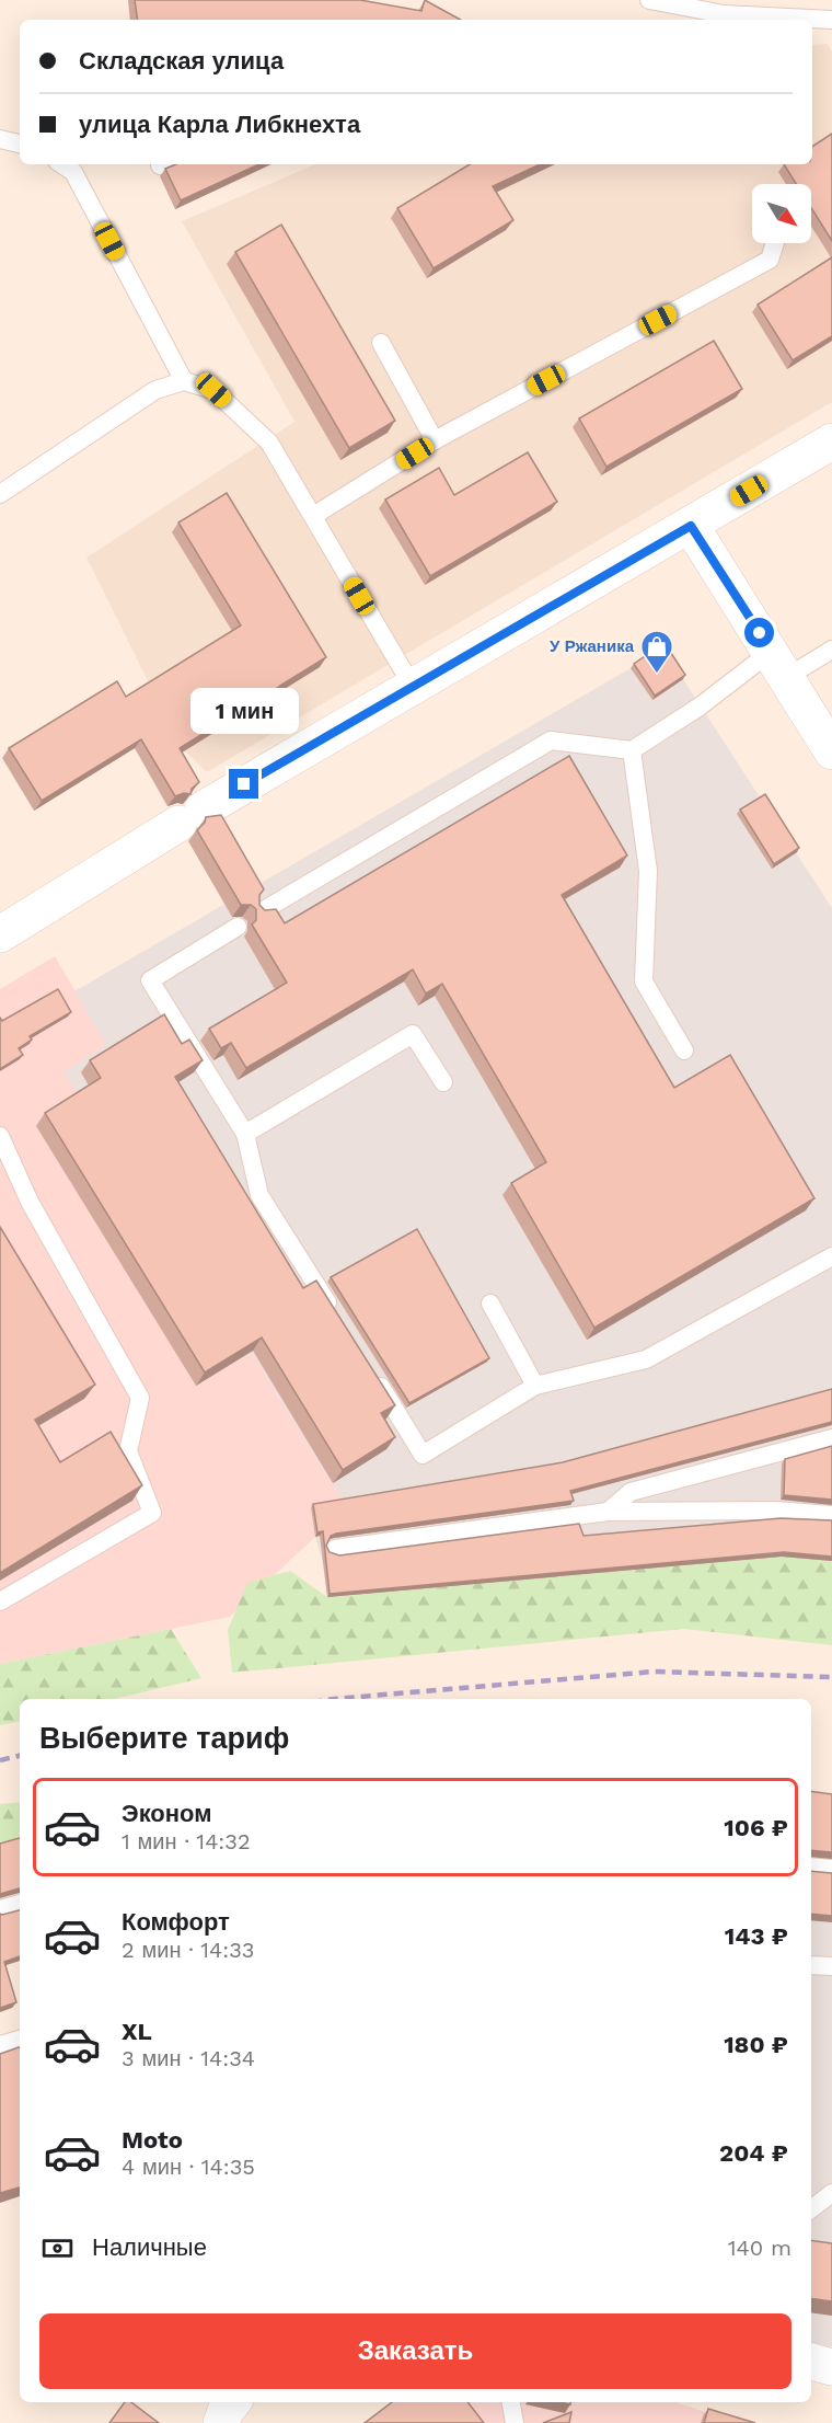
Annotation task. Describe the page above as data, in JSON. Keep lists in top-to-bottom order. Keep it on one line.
{"places":{"shop":["У Ржаника"]},"north":"bottom right","page":{"banner":["Складская улица","улица Карла Либкнехта"],"bubble":"1 мин","heading":"Выберите тариф","list":[{"name":"Эконом","note":"1 мин · 14:32","value":"106 ₽"},{"name":"Комфорт","note":"2 мин · 14:33","value":"143 ₽"},{"name":"XL","note":"3 мин · 14:34","value":"180 ₽"},{"name":"Moto","note":"4 мин · 14:35","value":"204 ₽"}],"pay":["Наличные","140 m"],"buttons":"Заказать"}}
